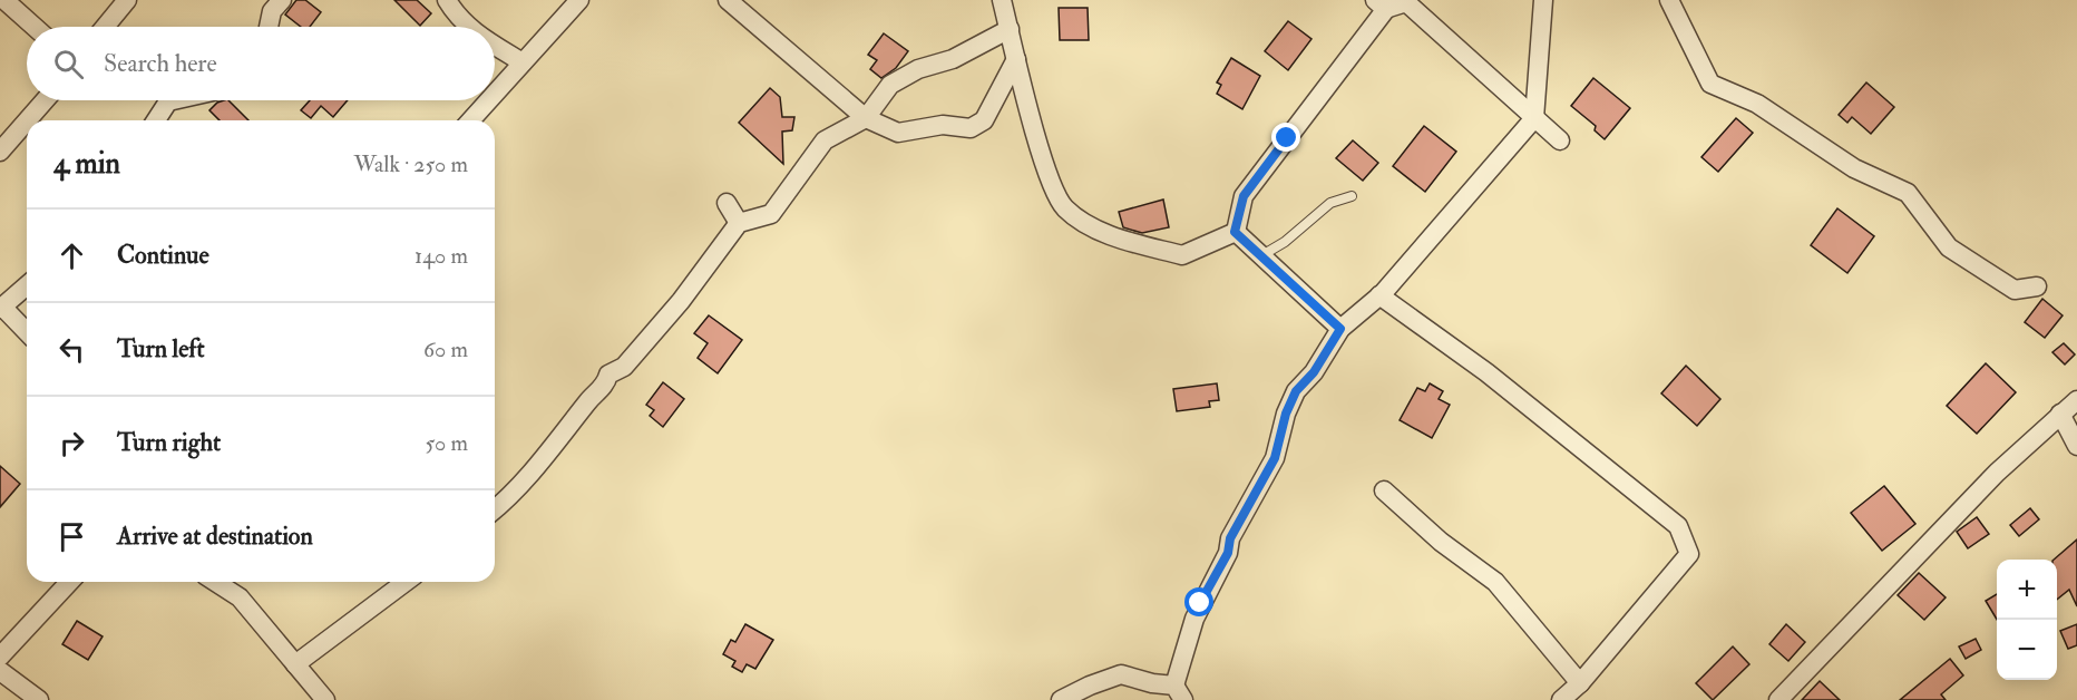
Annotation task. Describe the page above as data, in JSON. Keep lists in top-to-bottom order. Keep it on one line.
{"page":{"search":"Search here","heading":["4 min","Walk · 250 m"],"list":[["Continue","140 m"],["Turn left","60 m"],["Turn right","50 m"],"Arrive at destination"],"map_buttons":["+","−"]}}
